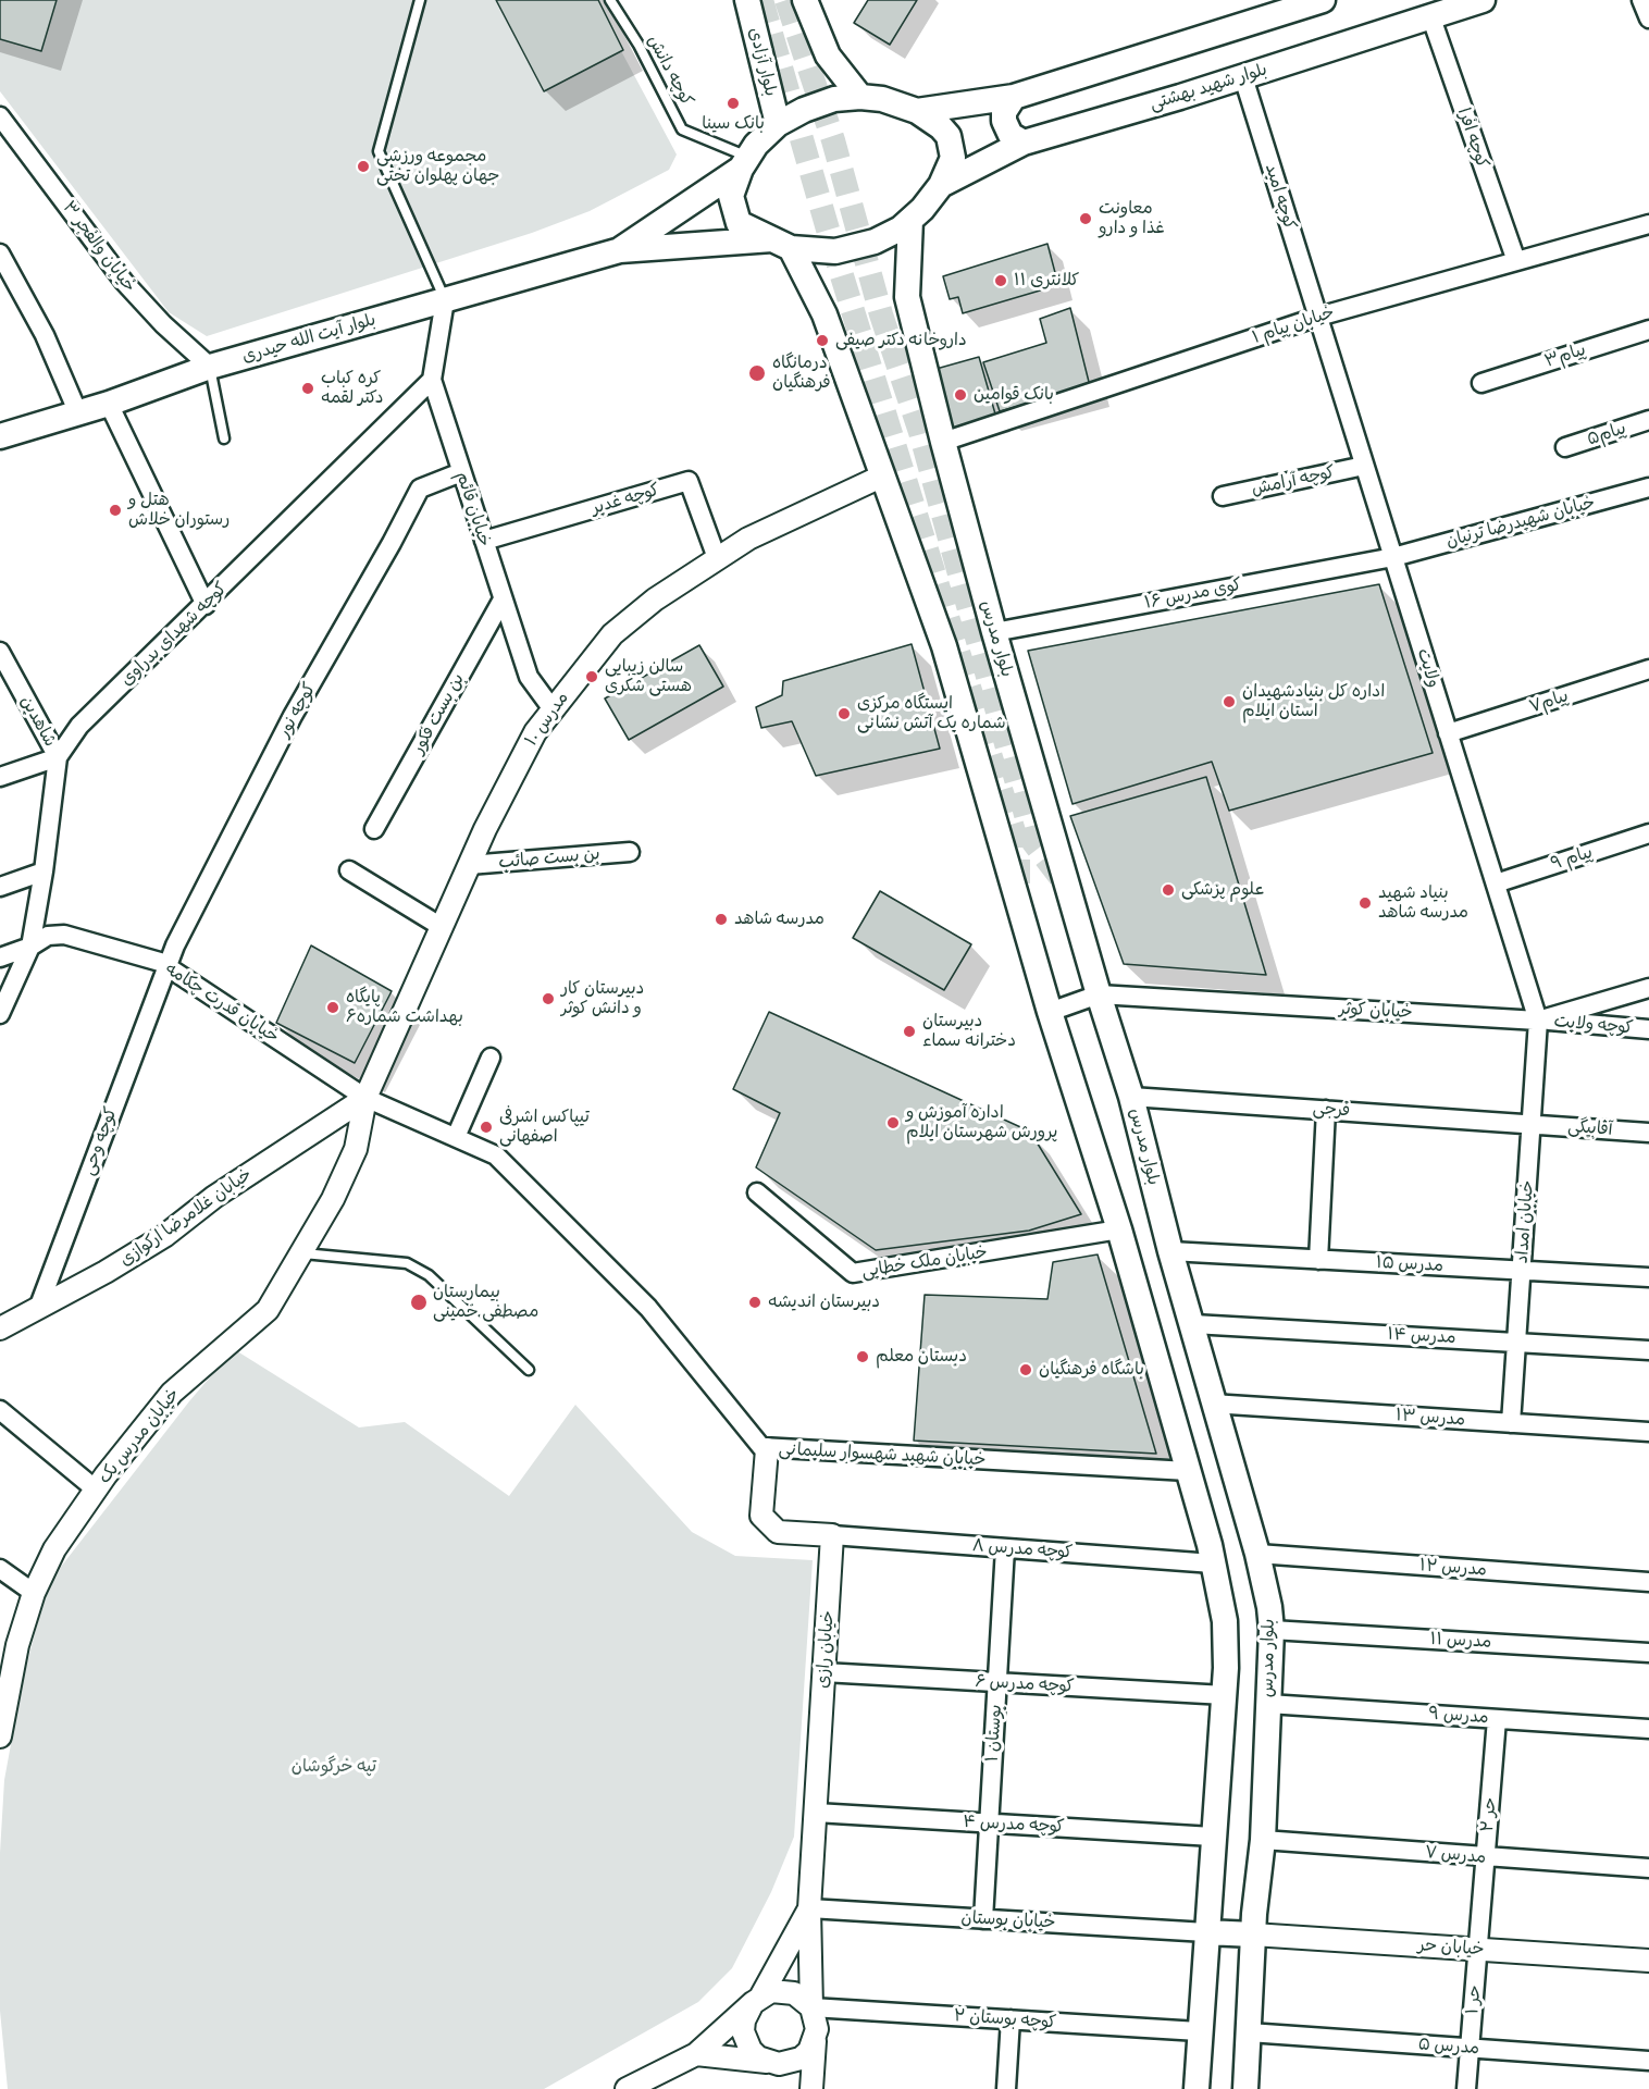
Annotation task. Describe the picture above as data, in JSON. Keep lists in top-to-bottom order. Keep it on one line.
{"streets":{"main road":["بلوار آزادی","بلوار شهید بهشتی","بلوار آیت الله حیدری","بلوار مدرس"],"street":["کوچه افرا","کوچه امید","خیابان والفجر ۳","خیابان پیام ۱","پیام۳","پیام۵","کوچه آرامش","کوچه غدیر","خیابان قائم","خیابان شهیدرضا ترنیان","کوی مدرس ۱۶","کوچه شهدای بدراوی","ولایت","پیام۷","کوچه نور","بن بست فکور","مدرس ۱۰","شاهدین","بن بست صائب","پیام ۹","خیابان قدرت چکامه","خیابان کوثر","کوچه ولایت","فرجی","آقابیگی","کوچه وحی","خیابان غلامرضا ارکوازی","خیابان امداد","خیابان ملک خطایی","مدرس ۱۵","مدرس ۱۴","مدرس ۱۳","خیابان مدرس یک","خیابان شهید شهسوار سلیمانی","کوچه مدرس ۸","مدرس ۱۲","مدرس ۱۱","خیابان رازی","کوچه مدرس ۶","مدرس ۹","بوستان ۱","حر ۲","کوچه مدرس ۴","مدرس ۷","خیابان بوستان","خیابان حر","حر ۱","کوچه بوستان ۲","مدرس ۵"],"lane":["کوچه دانش"]},"crossings":[["بلوار آزادی","کوچه دانش"],["بلوار آزادی","بلوار شهید بهشتی"],["بلوار آزادی","بلوار آیت الله حیدری"],["بلوار آزادی","بلوار مدرس"],["کوچه دانش","بلوار شهید بهشتی"],["کوچه دانش","بلوار آیت الله حیدری"],["کوچه دانش","بلوار مدرس"],["بلوار شهید بهشتی","کوچه افرا"],["بلوار شهید بهشتی","کوچه امید"],["بلوار شهید بهشتی","بلوار آیت الله حیدری"],["بلوار شهید بهشتی","بلوار مدرس"],["کوچه افرا","خیابان پیام ۱"],["کوچه امید","خیابان پیام ۱"],["کوچه امید","ولایت"],["خیابان والفجر ۳","بلوار آیت الله حیدری"],["خیابان پیام ۱","بلوار مدرس"],["خیابان پیام ۱","ولایت"],["بلوار آیت الله حیدری","خیابان قائم"],["بلوار آیت الله حیدری","بلوار مدرس"],["کوچه آرامش","ولایت"],["کوچه غدیر","خیابان قائم"],["کوچه غدیر","مدرس ۱۰"],["خیابان قائم","کوچه شهدای بدراوی"],["خیابان قائم","کوچه نور"],["خیابان قائم","بن بست فکور"],["خیابان قائم","مدرس ۱۰"],["خیابان شهیدرضا ترنیان","کوی مدرس ۱۶"],["خیابان شهیدرضا ترنیان","ولایت"],["کوی مدرس ۱۶","بلوار مدرس"],["کوی مدرس ۱۶","ولایت"],["کوچه شهدای بدراوی","شاهدین"],["کوچه شهدای بدراوی","خیابان قدرت چکامه"],["بلوار مدرس","خیابان کوثر"],["بلوار مدرس","فرجی"],["بلوار مدرس","مدرس ۱۵"],["بلوار مدرس","مدرس ۱۴"],["بلوار مدرس","مدرس ۱۳"],["بلوار مدرس","مدرس ۱۲"],["بلوار مدرس","مدرس ۱۱"],["بلوار مدرس","مدرس ۹"],["بلوار مدرس","مدرس ۷"],["بلوار مدرس","خیابان حر"],["بلوار مدرس","مدرس ۵"],["ولایت","پیام۷"],["ولایت","پیام ۹"],["ولایت","خیابان کوثر"],["ولایت","کوچه ولایت"],["ولایت","خیابان امداد"],["کوچه نور","خیابان قدرت چکامه"],["کوچه نور","کوچه وحی"],["مدرس ۱۰","بن بست صائب"],["مدرس ۱۰","خیابان قدرت چکامه"],["مدرس ۱۰","خیابان غلامرضا ارکوازی"],["مدرس ۱۰","خیابان مدرس یک"],["مدرس ۱۰","خیابان شهید شهسوار سلیمانی"],["خیابان قدرت چکامه","کوچه وحی"],["خیابان قدرت چکامه","خیابان غلامرضا ارکوازی"],["خیابان قدرت چکامه","خیابان مدرس یک"],["خیابان قدرت چکامه","خیابان شهید شهسوار سلیمانی"],["خیابان کوثر","کوچه ولایت"],["خیابان کوثر","خیابان امداد"],["کوچه ولایت","خیابان امداد"],["فرجی","آقابیگی"],["فرجی","خیابان امداد"],["آقابیگی","خیابان امداد"],["کوچه وحی","خیابان غلامرضا ارکوازی"],["خیابان غلامرضا ارکوازی","خیابان مدرس یک"],["خیابان غلامرضا ارکوازی","خیابان شهید شهسوار سلیمانی"],["خیابان امداد","مدرس ۱۵"],["خیابان امداد","مدرس ۱۴"],["خیابان امداد","مدرس ۱۳"],["خیابان مدرس یک","خیابان شهید شهسوار سلیمانی"],["کوچه مدرس ۸","خیابان رازی"],["کوچه مدرس ۸","بوستان ۱"],["خیابان رازی","کوچه مدرس ۶"],["خیابان رازی","کوچه مدرس ۴"],["خیابان رازی","خیابان بوستان"],["خیابان رازی","کوچه بوستان ۲"],["کوچه مدرس ۶","بوستان ۱"],["مدرس ۹","حر ۲"],["بوستان ۱","کوچه مدرس ۴"],["بوستان ۱","خیابان بوستان"],["حر ۲","مدرس ۷"],["حر ۲","خیابان حر"],["حر ۲","حر ۱"],["خیابان حر","حر ۱"],["حر ۱","مدرس ۵"]],"parks":["تپه خرگوشان"],"places":["بانک سینا","مجموعه ورزشی جهان پهلوان تختی","معاونت غذا و دارو","کلانتری ۱۱","داروخانه دکتر صیفی","درمانگاه فرهنگیان","کره کباب دکتر لقمه","بانک قوامین","هتل و رستوران خلاش","سالن زیبایی هستی شکری","اداره کل بنیادشهیدان استان ایلام","ایستگاه مرکزی شماره یک آتش نشانی","علوم پزشکی","بنیاد شهید مدرسه شاهد","مدرسه شاهد","دبیرستان کار و دانش کوثر","پایگاه بهداشت شماره۶","دبیرستان دخترانه سماء","اداره آموزش و پرورش شهرستان ایلام","تیپاکس اشرفی اصفهانی","بیمارستان مصطفی خمینی","دبیرستان اندیشه","دبستان معلم","باشگاه فرهنگیان"]}
